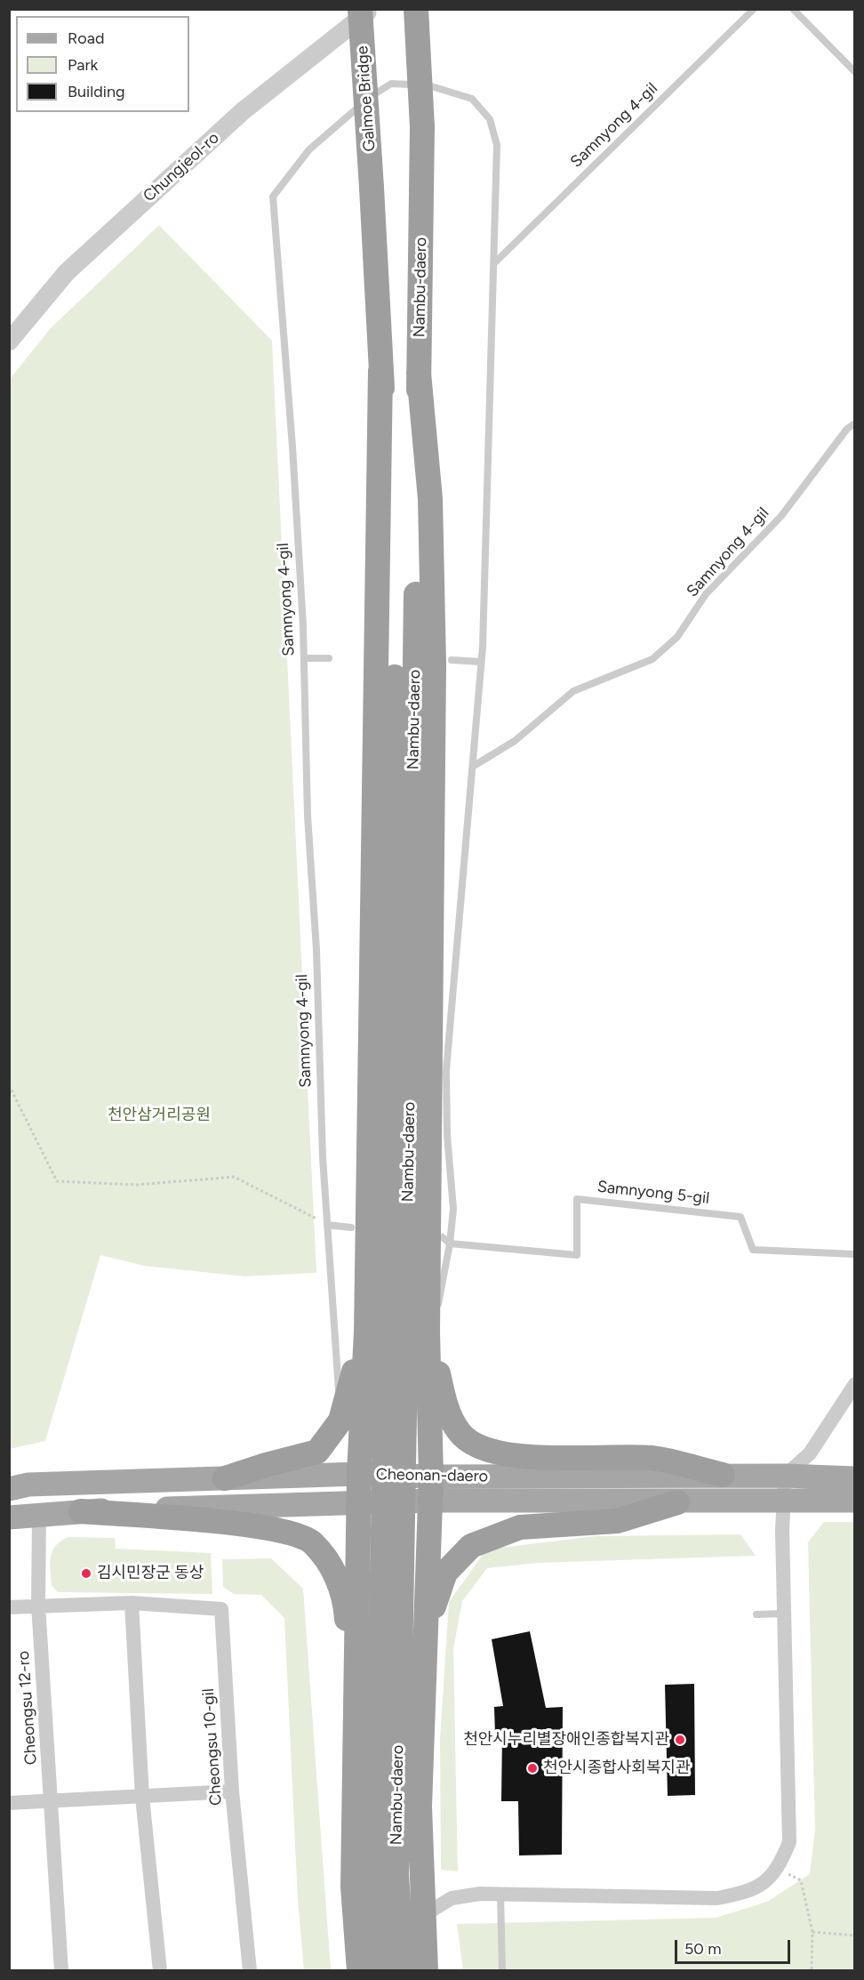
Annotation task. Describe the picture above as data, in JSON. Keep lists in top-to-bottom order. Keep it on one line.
{"streets":{"highway":["Galmoe Bridge","Nambu-daero"],"main road":["Cheonan-daero"],"street":["Chungjeol-ro","Cheongsu 12-ro","Cheongsu 10-gil"],"lane":["Samnyong 4-gil","Samnyong 5-gil"]},"crossings":[["Galmoe Bridge","Nambu-daero"],["Samnyong 4-gil","Samnyong 5-gil"],["Cheonan-daero","Cheongsu 12-ro"],["Cheongsu 12-ro","Cheongsu 10-gil"]],"parks":["천안삼거리공원"],"places":["김시민장군 동상","천안시누리별장애인종합복지관","천안시종합사회복지관"],"legend":["Road","Park","Building"],"scale_bar":"50 m"}
